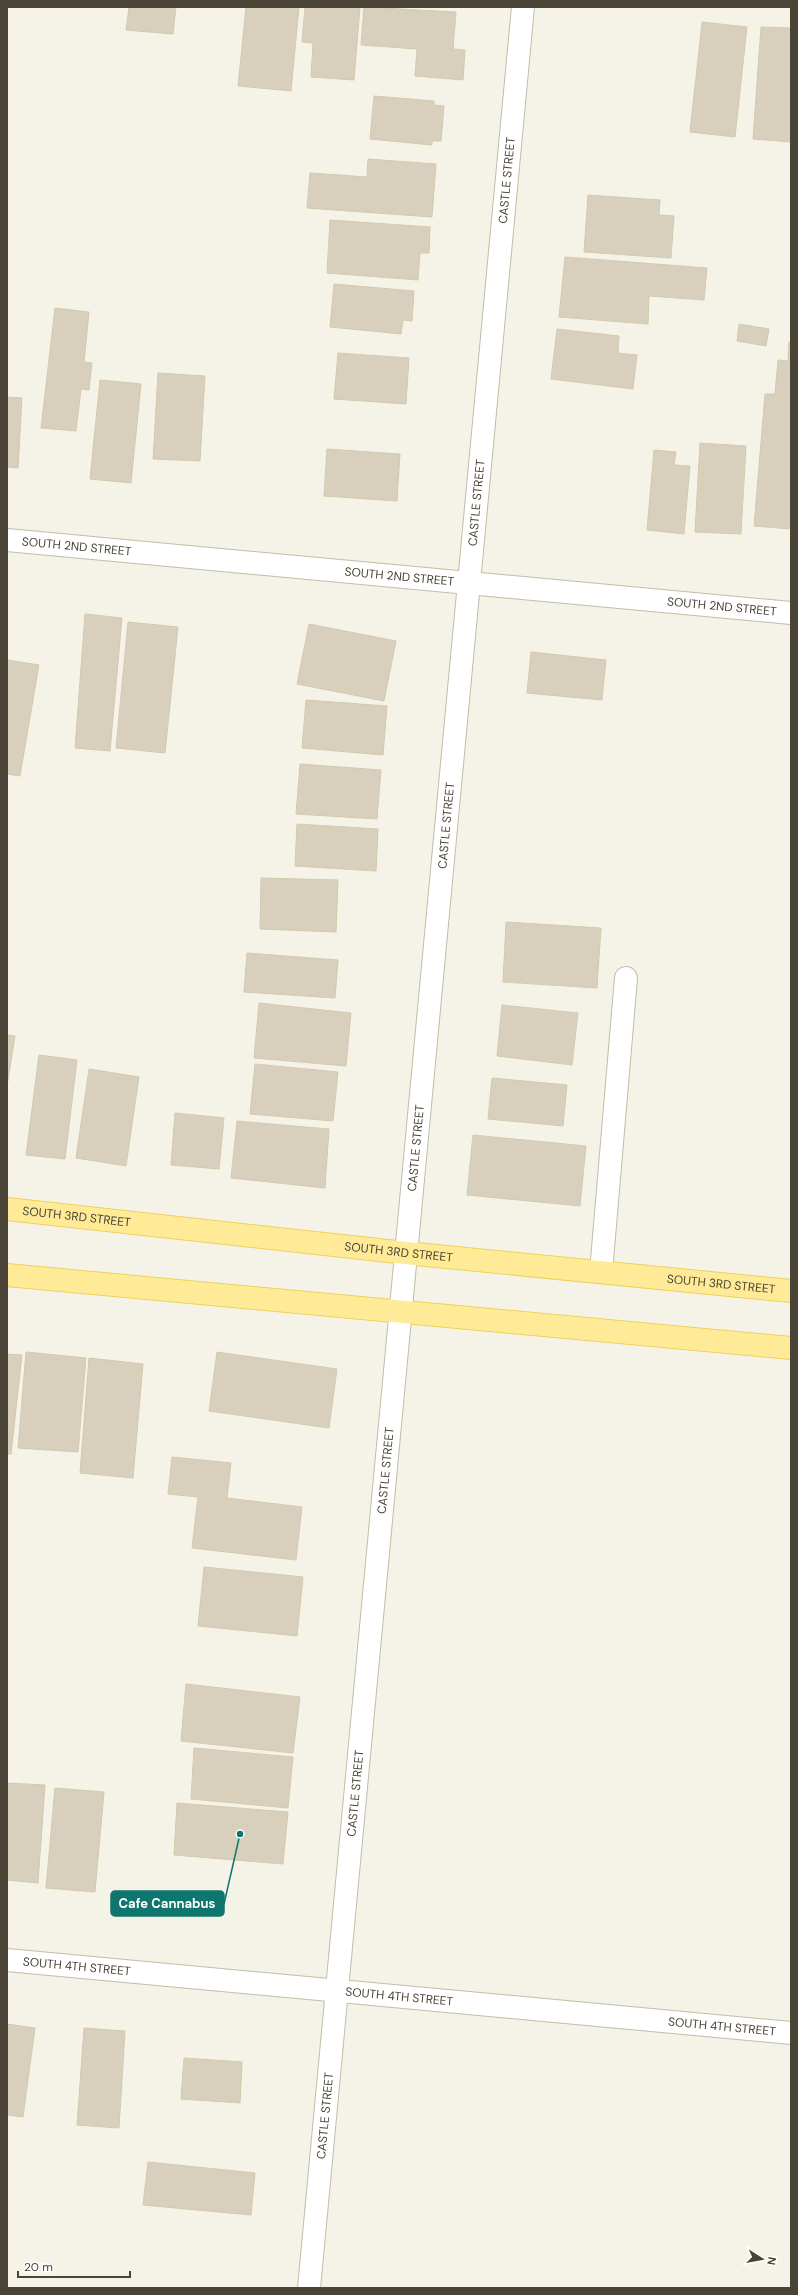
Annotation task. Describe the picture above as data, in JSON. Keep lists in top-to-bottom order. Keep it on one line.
{"streets":{"main road":["SOUTH 3RD STREET"],"street":["CASTLE STREET","SOUTH 2ND STREET","SOUTH 4TH STREET"]},"crossings":[["CASTLE STREET","SOUTH 2ND STREET"],["CASTLE STREET","SOUTH 3RD STREET"],["CASTLE STREET","SOUTH 4TH STREET"]],"places":["Cafe Cannabus"],"scale_bar":"20 m","north":"right"}
